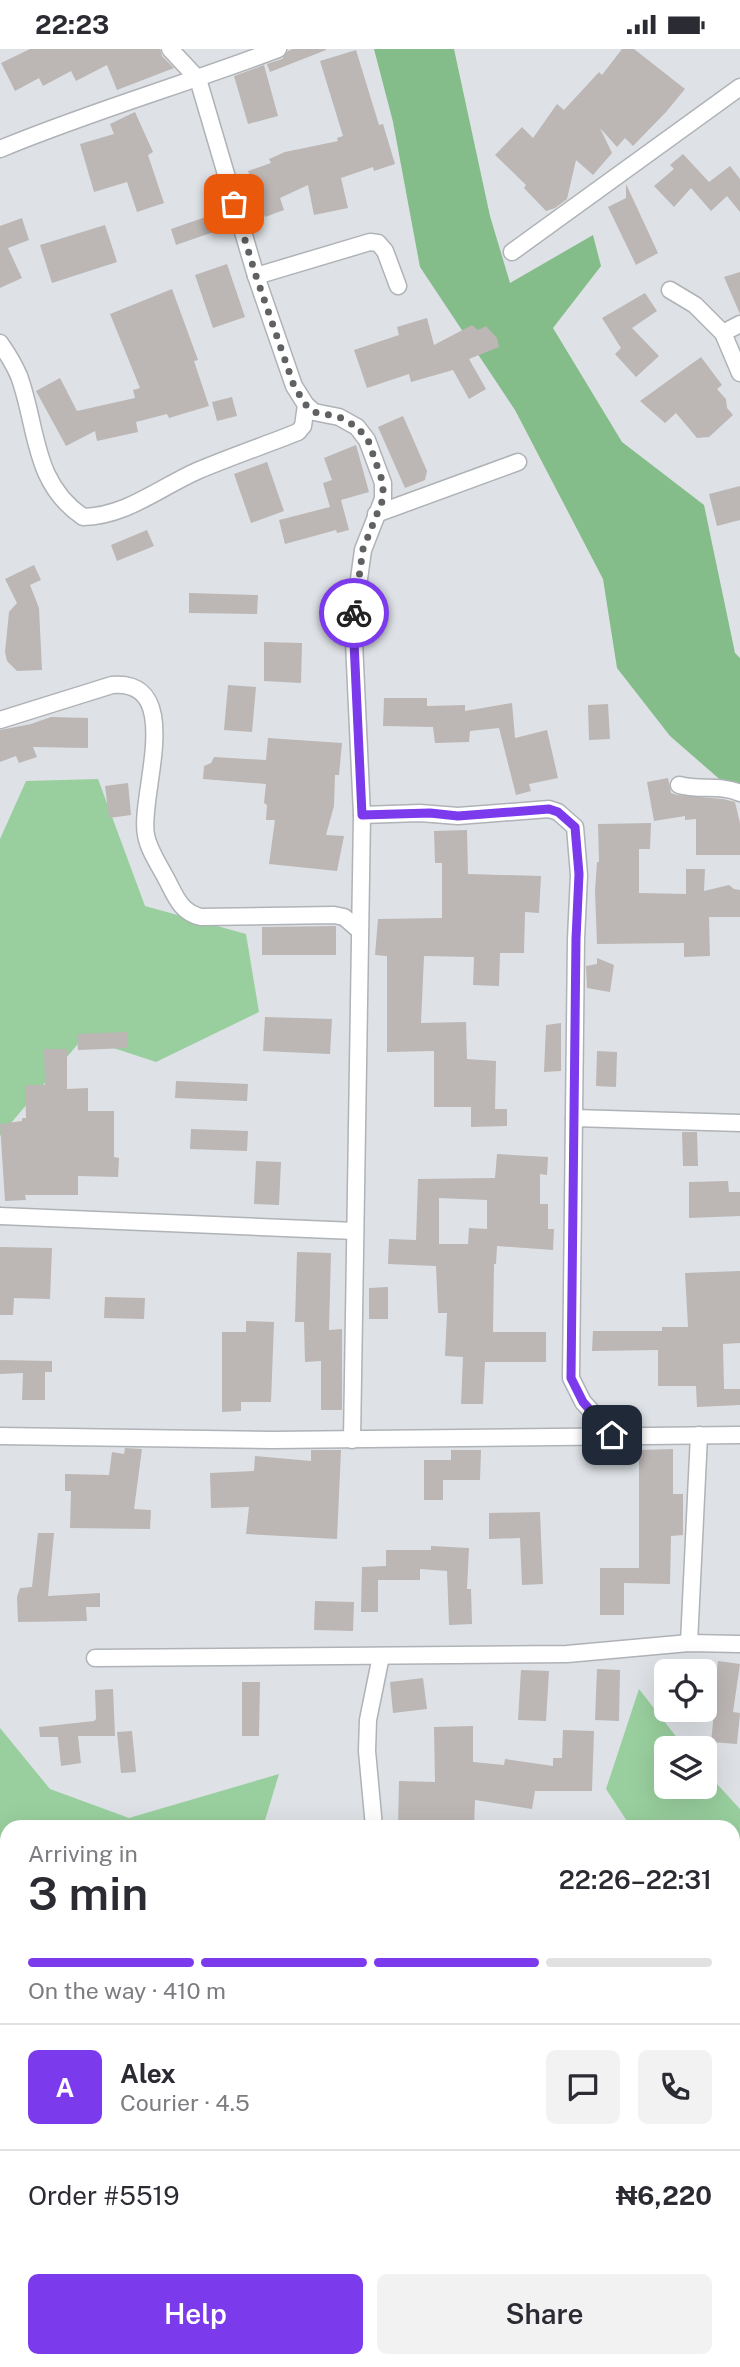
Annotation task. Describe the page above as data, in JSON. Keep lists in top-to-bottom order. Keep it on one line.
{"page":{"status":"22:23","heading":["3 min","Arriving in","22:26–22:31"],"panel":["Alex","Courier · 4.5","Order #5519","₦6,220"],"bar":"On the way · 410 m","round":"A","buttons":["Help","Share"]}}
